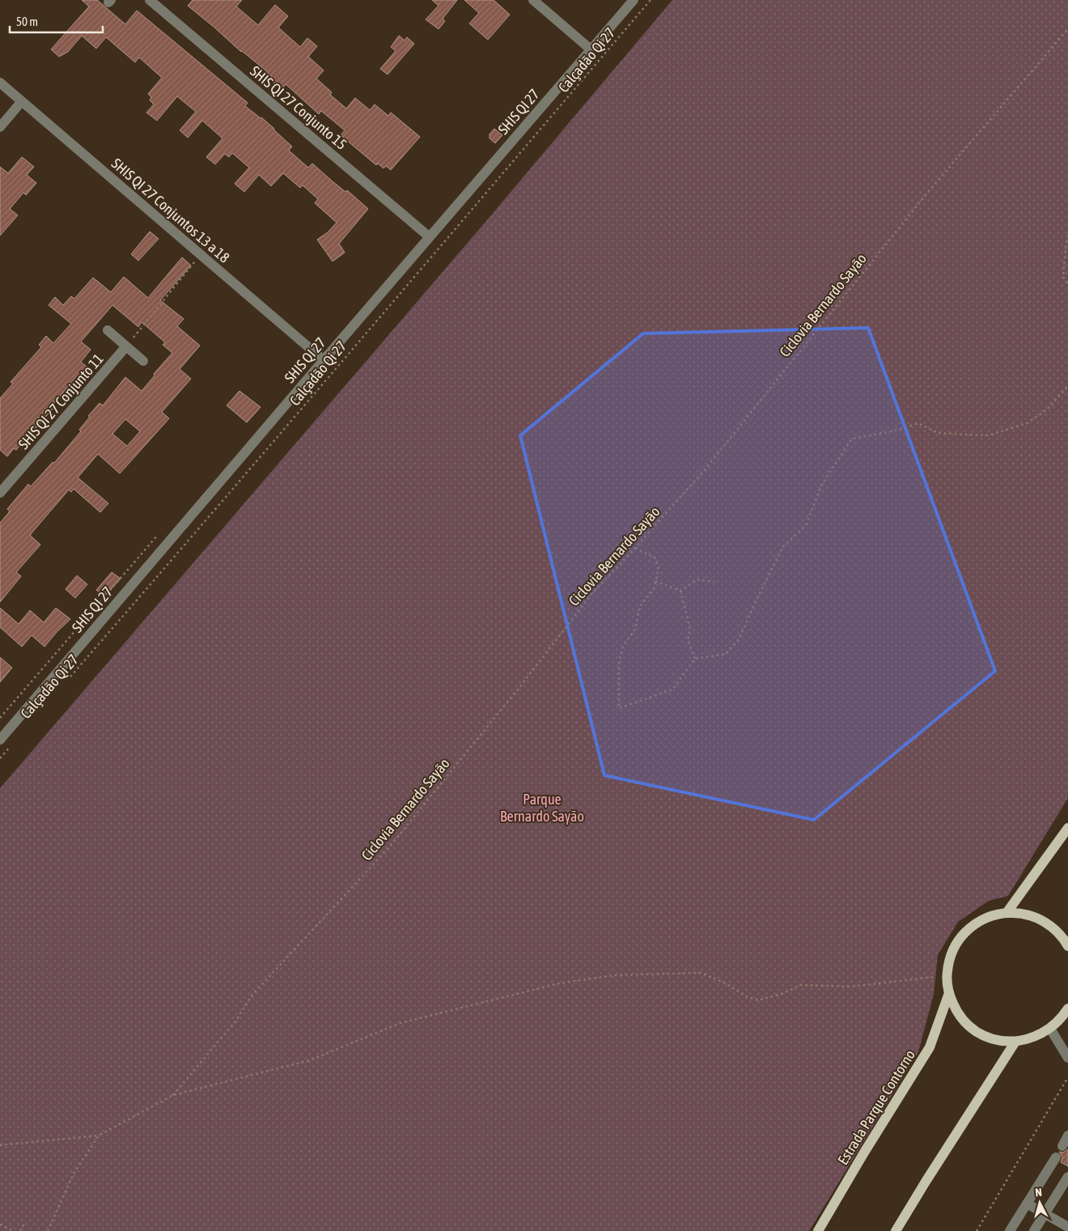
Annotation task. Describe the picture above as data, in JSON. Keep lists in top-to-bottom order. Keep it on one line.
{"streets":{"main road":["Estrada Parque Contorno"],"street":["SHIS QI 27 Conjunto 15","SHIS QI 27","SHIS QI 27 Conjuntos 13 a 18","SHIS QI 27 Conjunto 11"],"path":["Calçadão Qi 27","Ciclovia Bernardo Sayão"]},"crossings":[["SHIS QI 27 Conjunto 15","SHIS QI 27"],["SHIS QI 27","SHIS QI 27 Conjuntos 13 a 18"]],"parks":["Parque Bernardo Sayão"],"scale_bar":"50 m","north":"top"}
